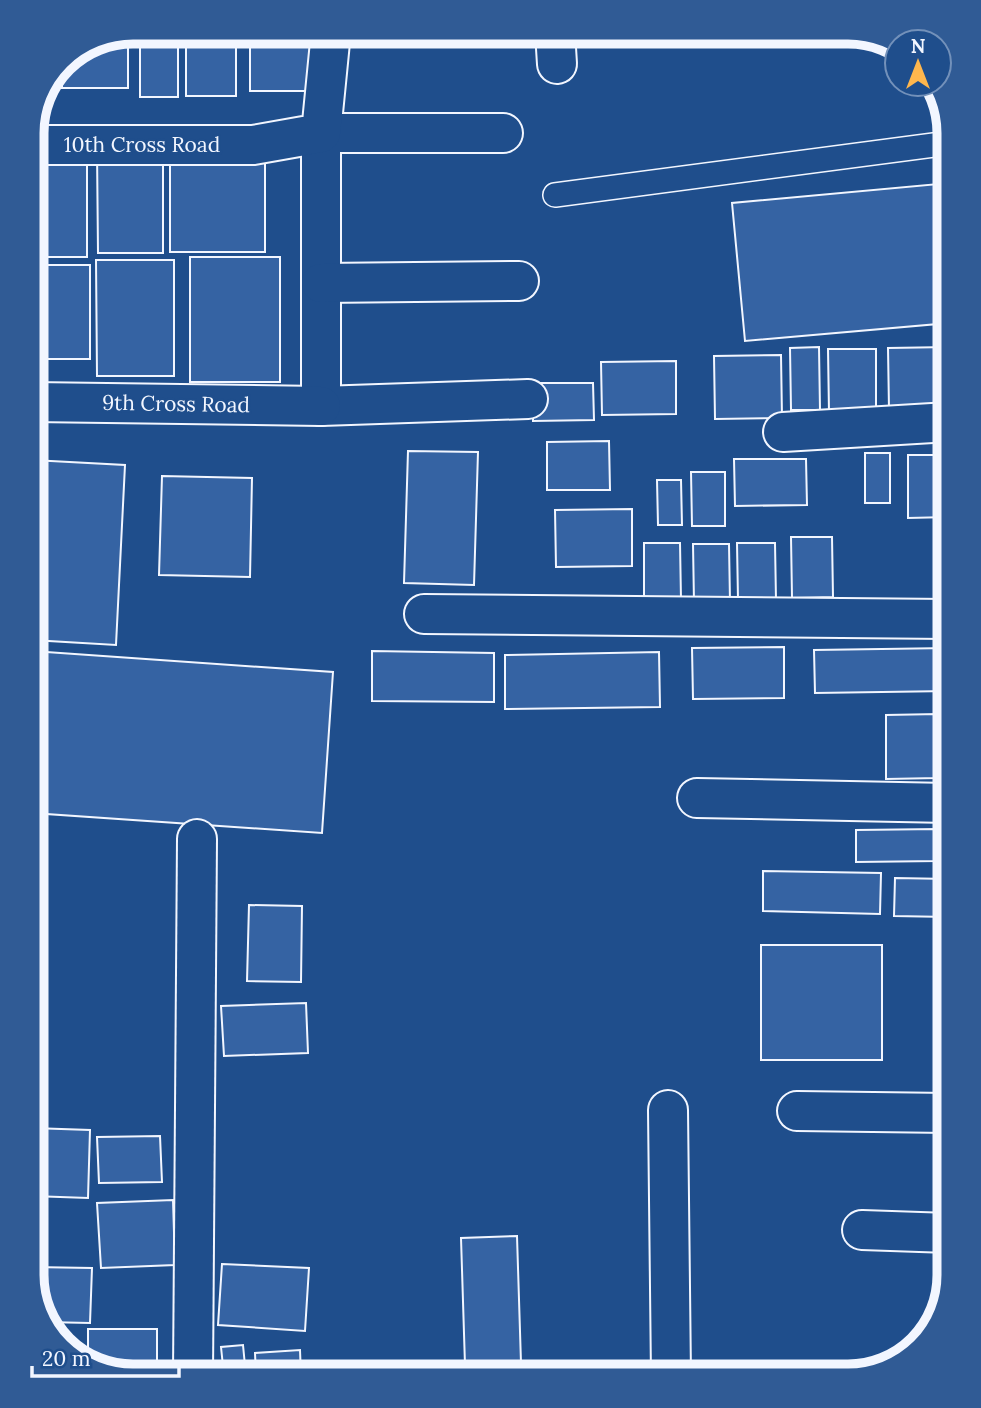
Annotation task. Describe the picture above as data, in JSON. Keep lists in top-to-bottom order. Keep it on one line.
{"streets":{"street":["10th Cross Road","9th Cross Road"]},"scale_bar":"20 m","north":"top"}
